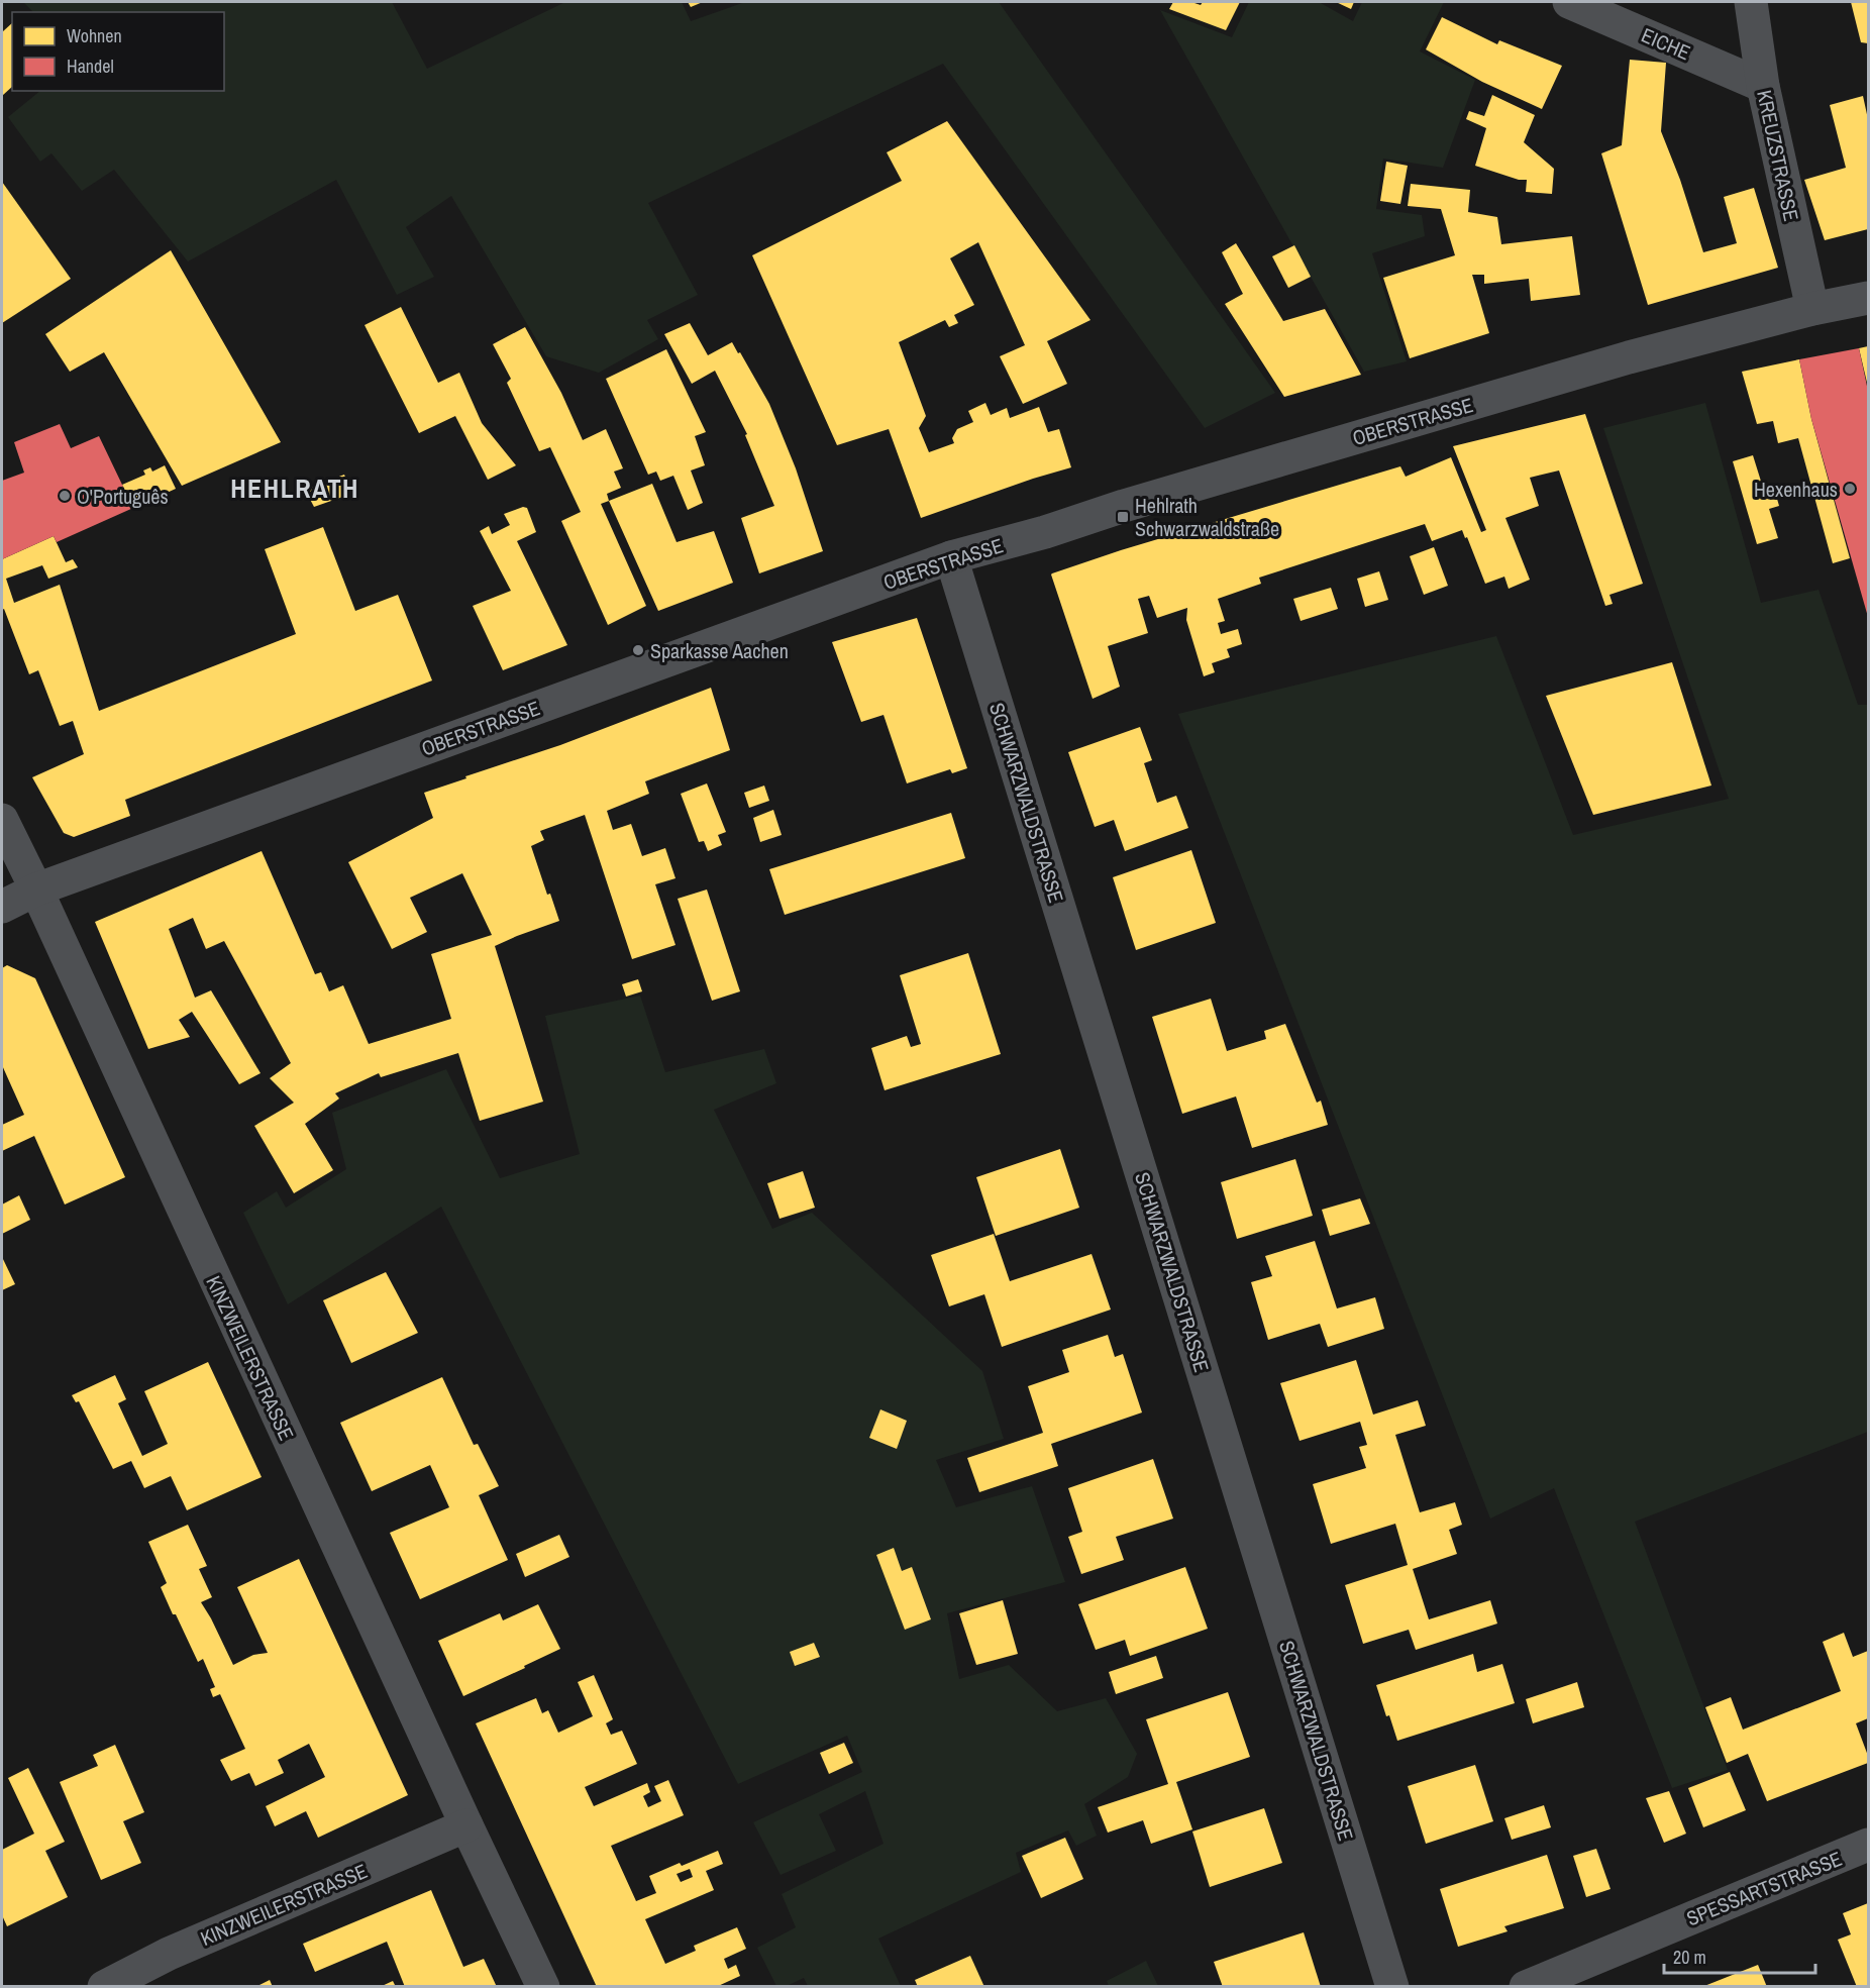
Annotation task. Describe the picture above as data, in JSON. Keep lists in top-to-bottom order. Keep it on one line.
{"streets":{"street":["EICHE","KREUZSTRASSE","OBERSTRASSE","SCHWARZWALDSTRASSE","KINZWEILERSTRASSE","SPESSARTSTRASSE"]},"crossings":[["EICHE","KREUZSTRASSE"],["KREUZSTRASSE","OBERSTRASSE"],["OBERSTRASSE","SCHWARZWALDSTRASSE"],["OBERSTRASSE","KINZWEILERSTRASSE"]],"districts":["HEHLRATH"],"places":{"other":["Hexenhaus","O'Português","Sparkasse Aachen"],"transit":["Hehlrath Schwarzwaldstraße"]},"legend":["Wohnen","Handel"],"scale_bar":"20 m"}
